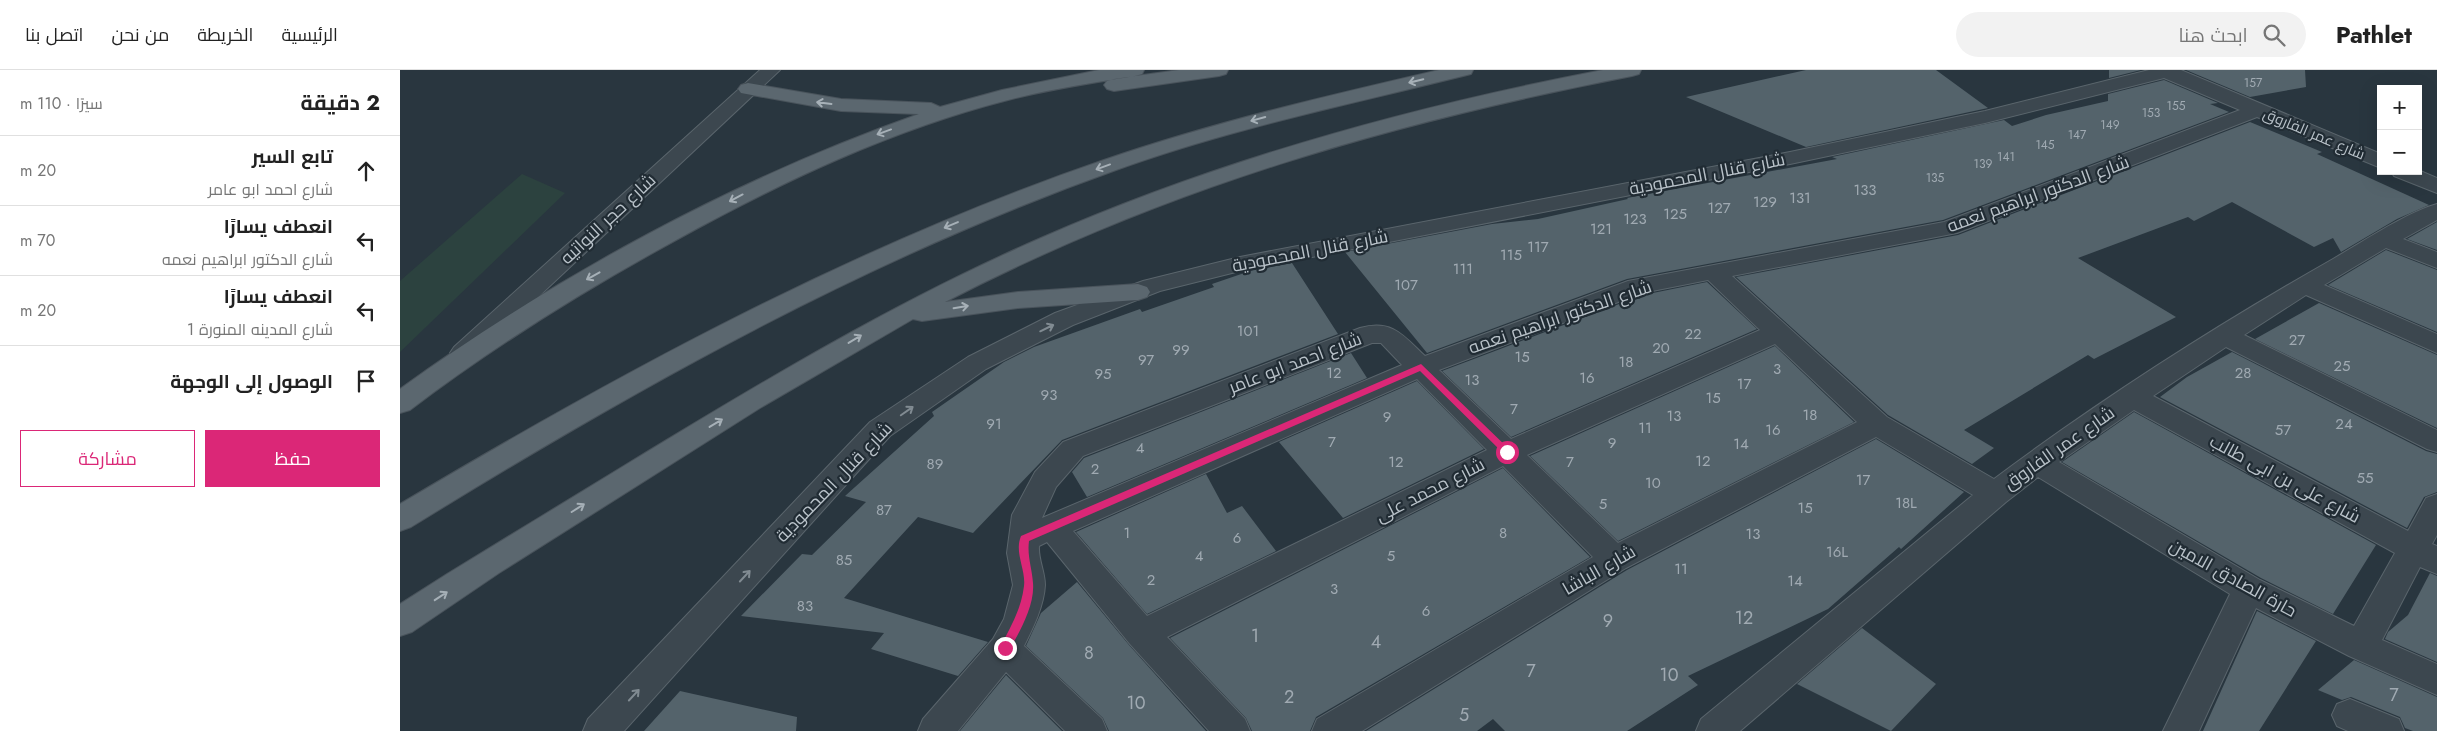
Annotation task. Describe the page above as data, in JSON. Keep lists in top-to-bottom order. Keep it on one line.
{"streets":{"street":["شارع عمر الفاروق","شارع قنال المحمودية","شارع الدكتور ابراهيم نعمه","شارع حجر النواتيه","شارع احمد ابو عامر","شارع على بن ابى طالب","شارع محمد على","شارع الباشا","حارة الصادق الامين"]},"crossings":[["شارع عمر الفاروق","شارع قنال المحمودية"],["شارع عمر الفاروق","شارع الدكتور ابراهيم نعمه"],["شارع عمر الفاروق","شارع على بن ابى طالب"],["شارع عمر الفاروق","حارة الصادق الامين"],["شارع الدكتور ابراهيم نعمه","شارع احمد ابو عامر"],["شارع احمد ابو عامر","شارع محمد على"],["شارع احمد ابو عامر","شارع الباشا"]],"one_way":["شارع قنال المحمودية"],"house_numbers":["157","155","153","149","147","145","141","139","135","133","131","129","127","125","123","121","117","115","111","107","101","22","27","20","99","15","97","18","25","3","12","28","95","16","13","17","93","15","7","18","13","9","91","24","11","16","57","7","9","14","4","12","12","7","89","2","55","17","10","18L","5","15","87","1","8","13","6","16L","4","5","85","11","2","14","3","83","6","12","9","1","4","8","7","10","7","2","10","5"],"page":{"header":"Pathlet","search":"ابحث هنا","nav":["الرئيسية","الخريطة","من نحن","اتصل بنا"],"heading":["2 دقيقة","سيرًا · 110 m"],"map_buttons":["+","−"],"list":[["تابع السير","شارع احمد ابو عامر","20 m"],["انعطف يسارًا","شارع الدكتور ابراهيم نعمه","70 m"],["انعطف يسارًا","شارع المدينه المنورة 1","20 m"],"الوصول إلى الوجهة"],"buttons":["حفظ","مشاركة"]}}
